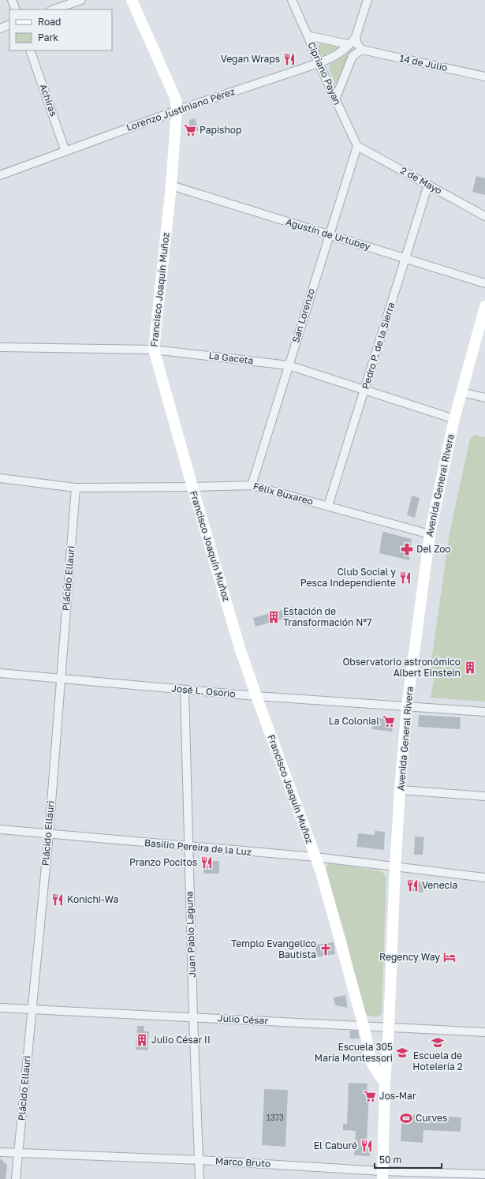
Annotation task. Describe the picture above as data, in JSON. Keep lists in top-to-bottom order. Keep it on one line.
{"streets":{"street":["14 de Julio","Cipriano Payan","Achiras","Lorenzo Justiniano Pérez","2 de Mayo","Agustín de Urtubey","Francisco Joaquín Muñoz","San Lorenzo","Pedro P. de la Sierra","La Gaceta","Avenida General Rivera","Félix Buxareo","Plácido Ellauri","José L. Osorio","Basilio Pereira de la Luz","Juan Pablo Laguna","Julio César","Marco Bruto"]},"crossings":[["Cipriano Payan","Lorenzo Justiniano Pérez"],["Cipriano Payan","2 de Mayo"],["Cipriano Payan","San Lorenzo"],["Achiras","Lorenzo Justiniano Pérez"],["Lorenzo Justiniano Pérez","Francisco Joaquín Muñoz"],["2 de Mayo","San Lorenzo"],["2 de Mayo","Pedro P. de la Sierra"],["Agustín de Urtubey","Francisco Joaquín Muñoz"],["Agustín de Urtubey","San Lorenzo"],["Agustín de Urtubey","Pedro P. de la Sierra"],["Francisco Joaquín Muñoz","La Gaceta"],["Francisco Joaquín Muñoz","Avenida General Rivera"],["Francisco Joaquín Muñoz","Félix Buxareo"],["Francisco Joaquín Muñoz","José L. Osorio"],["Francisco Joaquín Muñoz","Basilio Pereira de la Luz"],["Francisco Joaquín Muñoz","Julio César"],["San Lorenzo","La Gaceta"],["San Lorenzo","Félix Buxareo"],["Pedro P. de la Sierra","La Gaceta"],["Pedro P. de la Sierra","Félix Buxareo"],["La Gaceta","Avenida General Rivera"],["Avenida General Rivera","Félix Buxareo"],["Avenida General Rivera","José L. Osorio"],["Avenida General Rivera","Basilio Pereira de la Luz"],["Avenida General Rivera","Julio César"],["Avenida General Rivera","Marco Bruto"],["Félix Buxareo","Plácido Ellauri"],["Plácido Ellauri","José L. Osorio"],["Plácido Ellauri","Basilio Pereira de la Luz"],["Plácido Ellauri","Julio César"],["Plácido Ellauri","Marco Bruto"],["José L. Osorio","Juan Pablo Laguna"],["Basilio Pereira de la Luz","Juan Pablo Laguna"],["Juan Pablo Laguna","Julio César"],["Juan Pablo Laguna","Marco Bruto"]],"places":{"restaurant":["Vegan Wraps","Club Social y Pesca Independiente","Pranzo Pocitos","Venecia","Konichi-Wa","El Caburé"],"supermarket":["Papishop","La Colonial","Jos-Mar"],"pharmacy":["Del Zoo"],"building":["Estación de Transformación Nº7","Observatorio astronómico Albert Einstein","Julio César II"],"church":["Templo Evangelico Bautista"],"hotel":["Regency Way"],"school or university":["Escuela de Hotelería 2","Escuela 305 María Montessori"],"sports":["Curves"]},"house_numbers":["1373"],"legend":["Road","Park"],"scale_bar":"50 m"}
